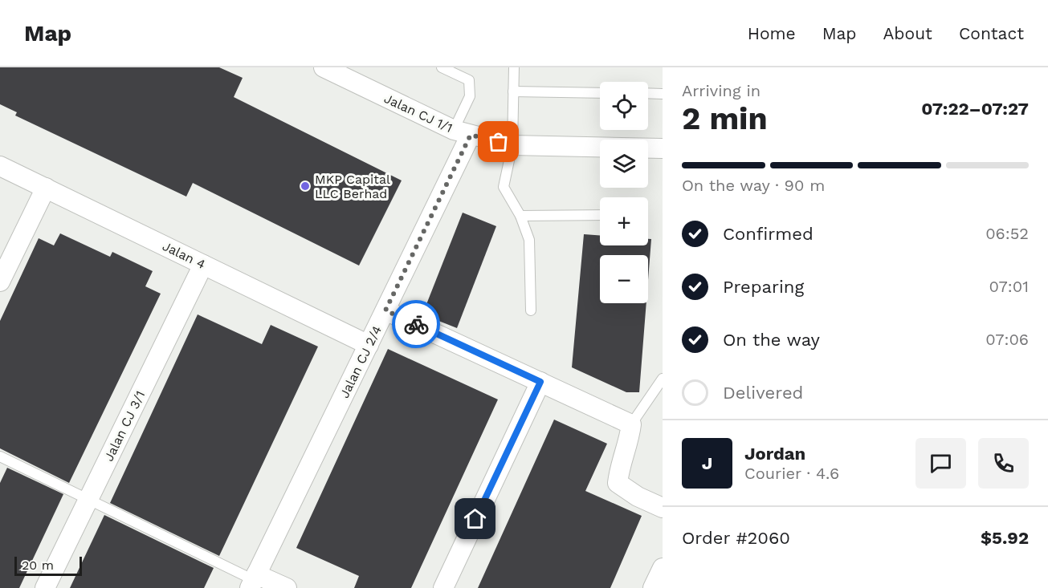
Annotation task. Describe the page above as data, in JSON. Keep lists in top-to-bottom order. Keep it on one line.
{"streets":{"street":["Jalan CJ 1/1","Jalan 4","Jalan CJ 2/4","Jalan CJ 3/1"]},"crossings":[["Jalan CJ 1/1","Jalan CJ 2/4"],["Jalan 4","Jalan CJ 2/4"],["Jalan 4","Jalan CJ 3/1"]],"places":["MKP Capital LLC Berhad"],"scale_bar":"20 m","page":{"header":"Map","nav":["Home","Map","About","Contact"],"heading":["2 min","Arriving in","07:22–07:27"],"panel":["Jordan","Courier · 4.6","Order #2060","$5.92"],"map_buttons":["+","−"],"bar":"On the way · 90 m","list":[["Confirmed","06:52"],["Preparing","07:01"],["On the way","07:06"],"Delivered"],"round":"J","scale":"20 m"}}
